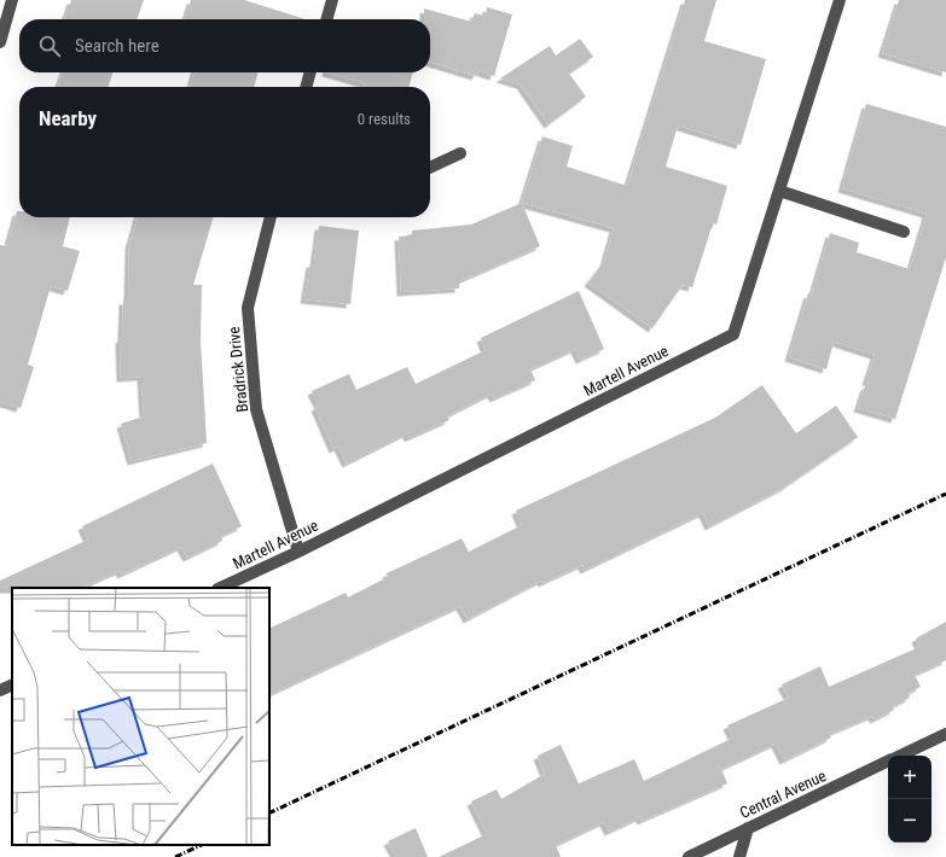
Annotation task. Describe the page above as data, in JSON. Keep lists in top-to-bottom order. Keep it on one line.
{"streets":{"street":["Bradrick Drive","Martell Avenue","Central Avenue"]},"crossings":[["Bradrick Drive","Martell Avenue"]],"page":{"search":"Search here","heading":["Nearby","0 results"],"map_buttons":["+","−"]}}
